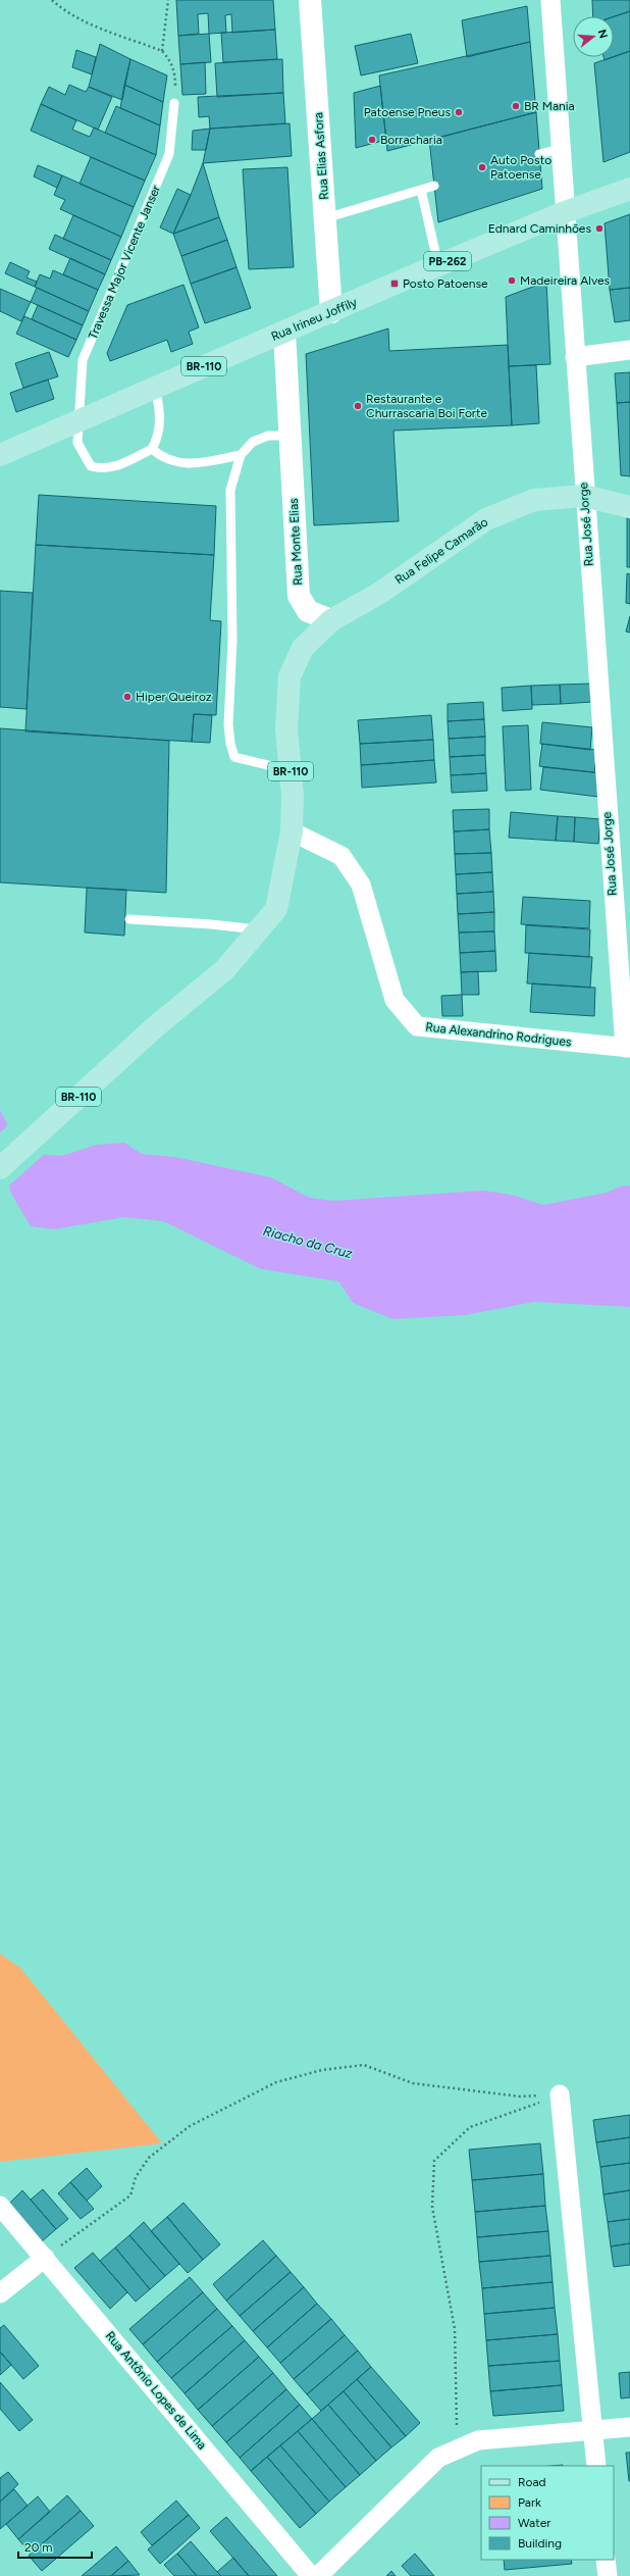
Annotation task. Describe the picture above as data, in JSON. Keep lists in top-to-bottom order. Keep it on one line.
{"streets":{"main road":["PB-262","Rua Irineu Joffily","BR-110","Rua Felipe Camarão"],"street":["Rua Elias Asfora","Rua José Jorge","Rua Monte Elias","Rua Alexandrino Rodrigues","Rua Antônio Lopes de Lima"],"lane":["Travessa Major Vicente Janser"]},"crossings":[["Rua Elias Asfora","Rua Irineu Joffily"],["Travessa Major Vicente Janser","Rua Irineu Joffily"],["Rua Irineu Joffily","Rua José Jorge"],["Rua Irineu Joffily","Rua Monte Elias"],["BR-110","Rua Monte Elias"],["BR-110","Rua Felipe Camarão"],["BR-110","Rua Alexandrino Rodrigues"],["Rua José Jorge","Rua Felipe Camarão"],["Rua José Jorge","Rua Alexandrino Rodrigues"],["Rua Monte Elias","Rua Felipe Camarão"]],"water":["Riacho da Cruz"],"places":{"other":["BR Mania","Patoense Pneus","Borracharia","Auto Posto Patoense","Ednard Caminhões","Madeireira Alves","Restaurante e Churrascaria Boi Forte","Hiper Queiroz"],"transit":["Posto Patoense"]},"legend":["Road","Park","Water","Building"],"scale_bar":"20 m","north":"right"}
